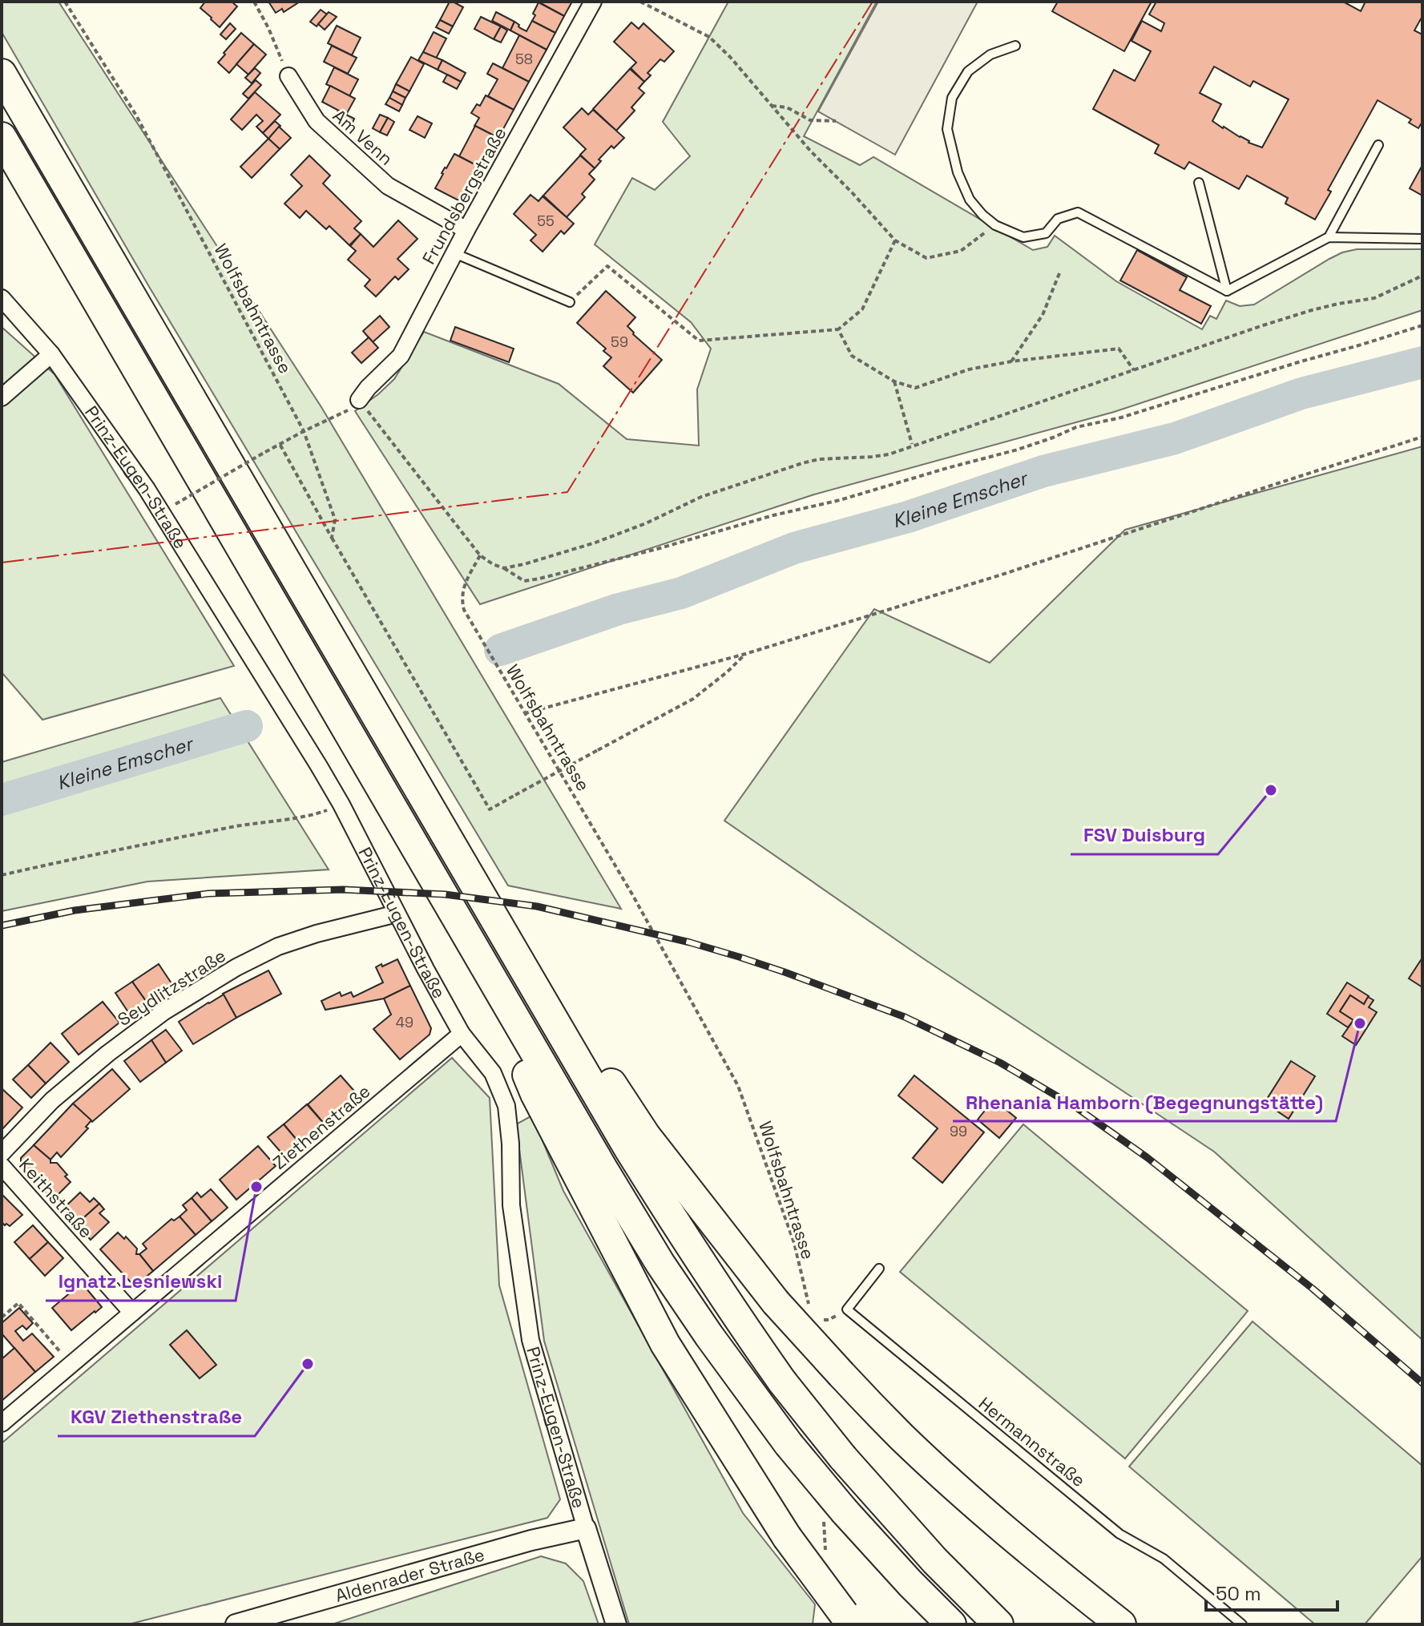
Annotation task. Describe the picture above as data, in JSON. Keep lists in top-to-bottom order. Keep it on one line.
{"streets":{"street":["Am Venn","Frundsbergstraße","Prinz-Eugen-Straße","Seydlitzstraße","Ziethenstraße","Keithstraße","Aldenrader Straße"],"lane":["Hermannstraße"],"path":["Wolfsbahntrasse"]},"crossings":[["Am Venn","Frundsbergstraße"],["Prinz-Eugen-Straße","Seydlitzstraße"],["Prinz-Eugen-Straße","Ziethenstraße"],["Prinz-Eugen-Straße","Aldenrader Straße"],["Ziethenstraße","Keithstraße"]],"water":["Kleine Emscher"],"places":["FSV Duisburg","Rhenania Hamborn (Begegnungstätte)","Ignatz Lesniewski","KGV Ziethenstraße"],"house_numbers":["58","55","59","49","99"],"scale_bar":"50 m"}
